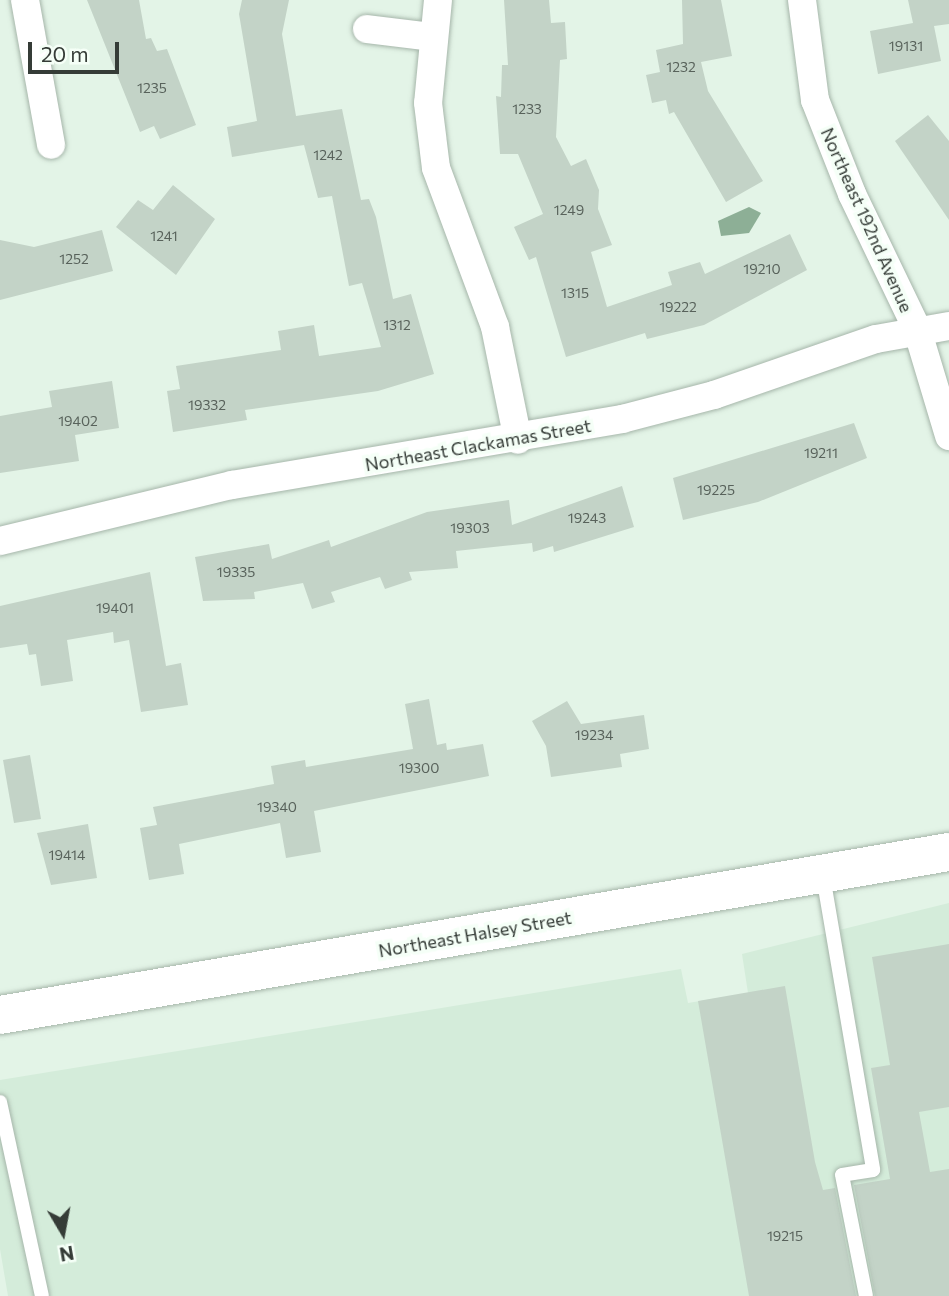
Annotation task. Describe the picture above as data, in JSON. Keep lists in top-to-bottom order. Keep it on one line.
{"streets":{"street":["Northeast 192nd Avenue","Northeast Clackamas Street","Northeast Halsey Street"]},"crossings":[["Northeast 192nd Avenue","Northeast Clackamas Street"]],"house_numbers":["19131","1232","1235","1233","1242","1249","1241","1252","19210","1315","19222","1312","19332","19402","19211","19225","19243","19303","19335","19401","19234","19300","19340","19414","19215"],"scale_bar":"20 m","north":"bottom"}
